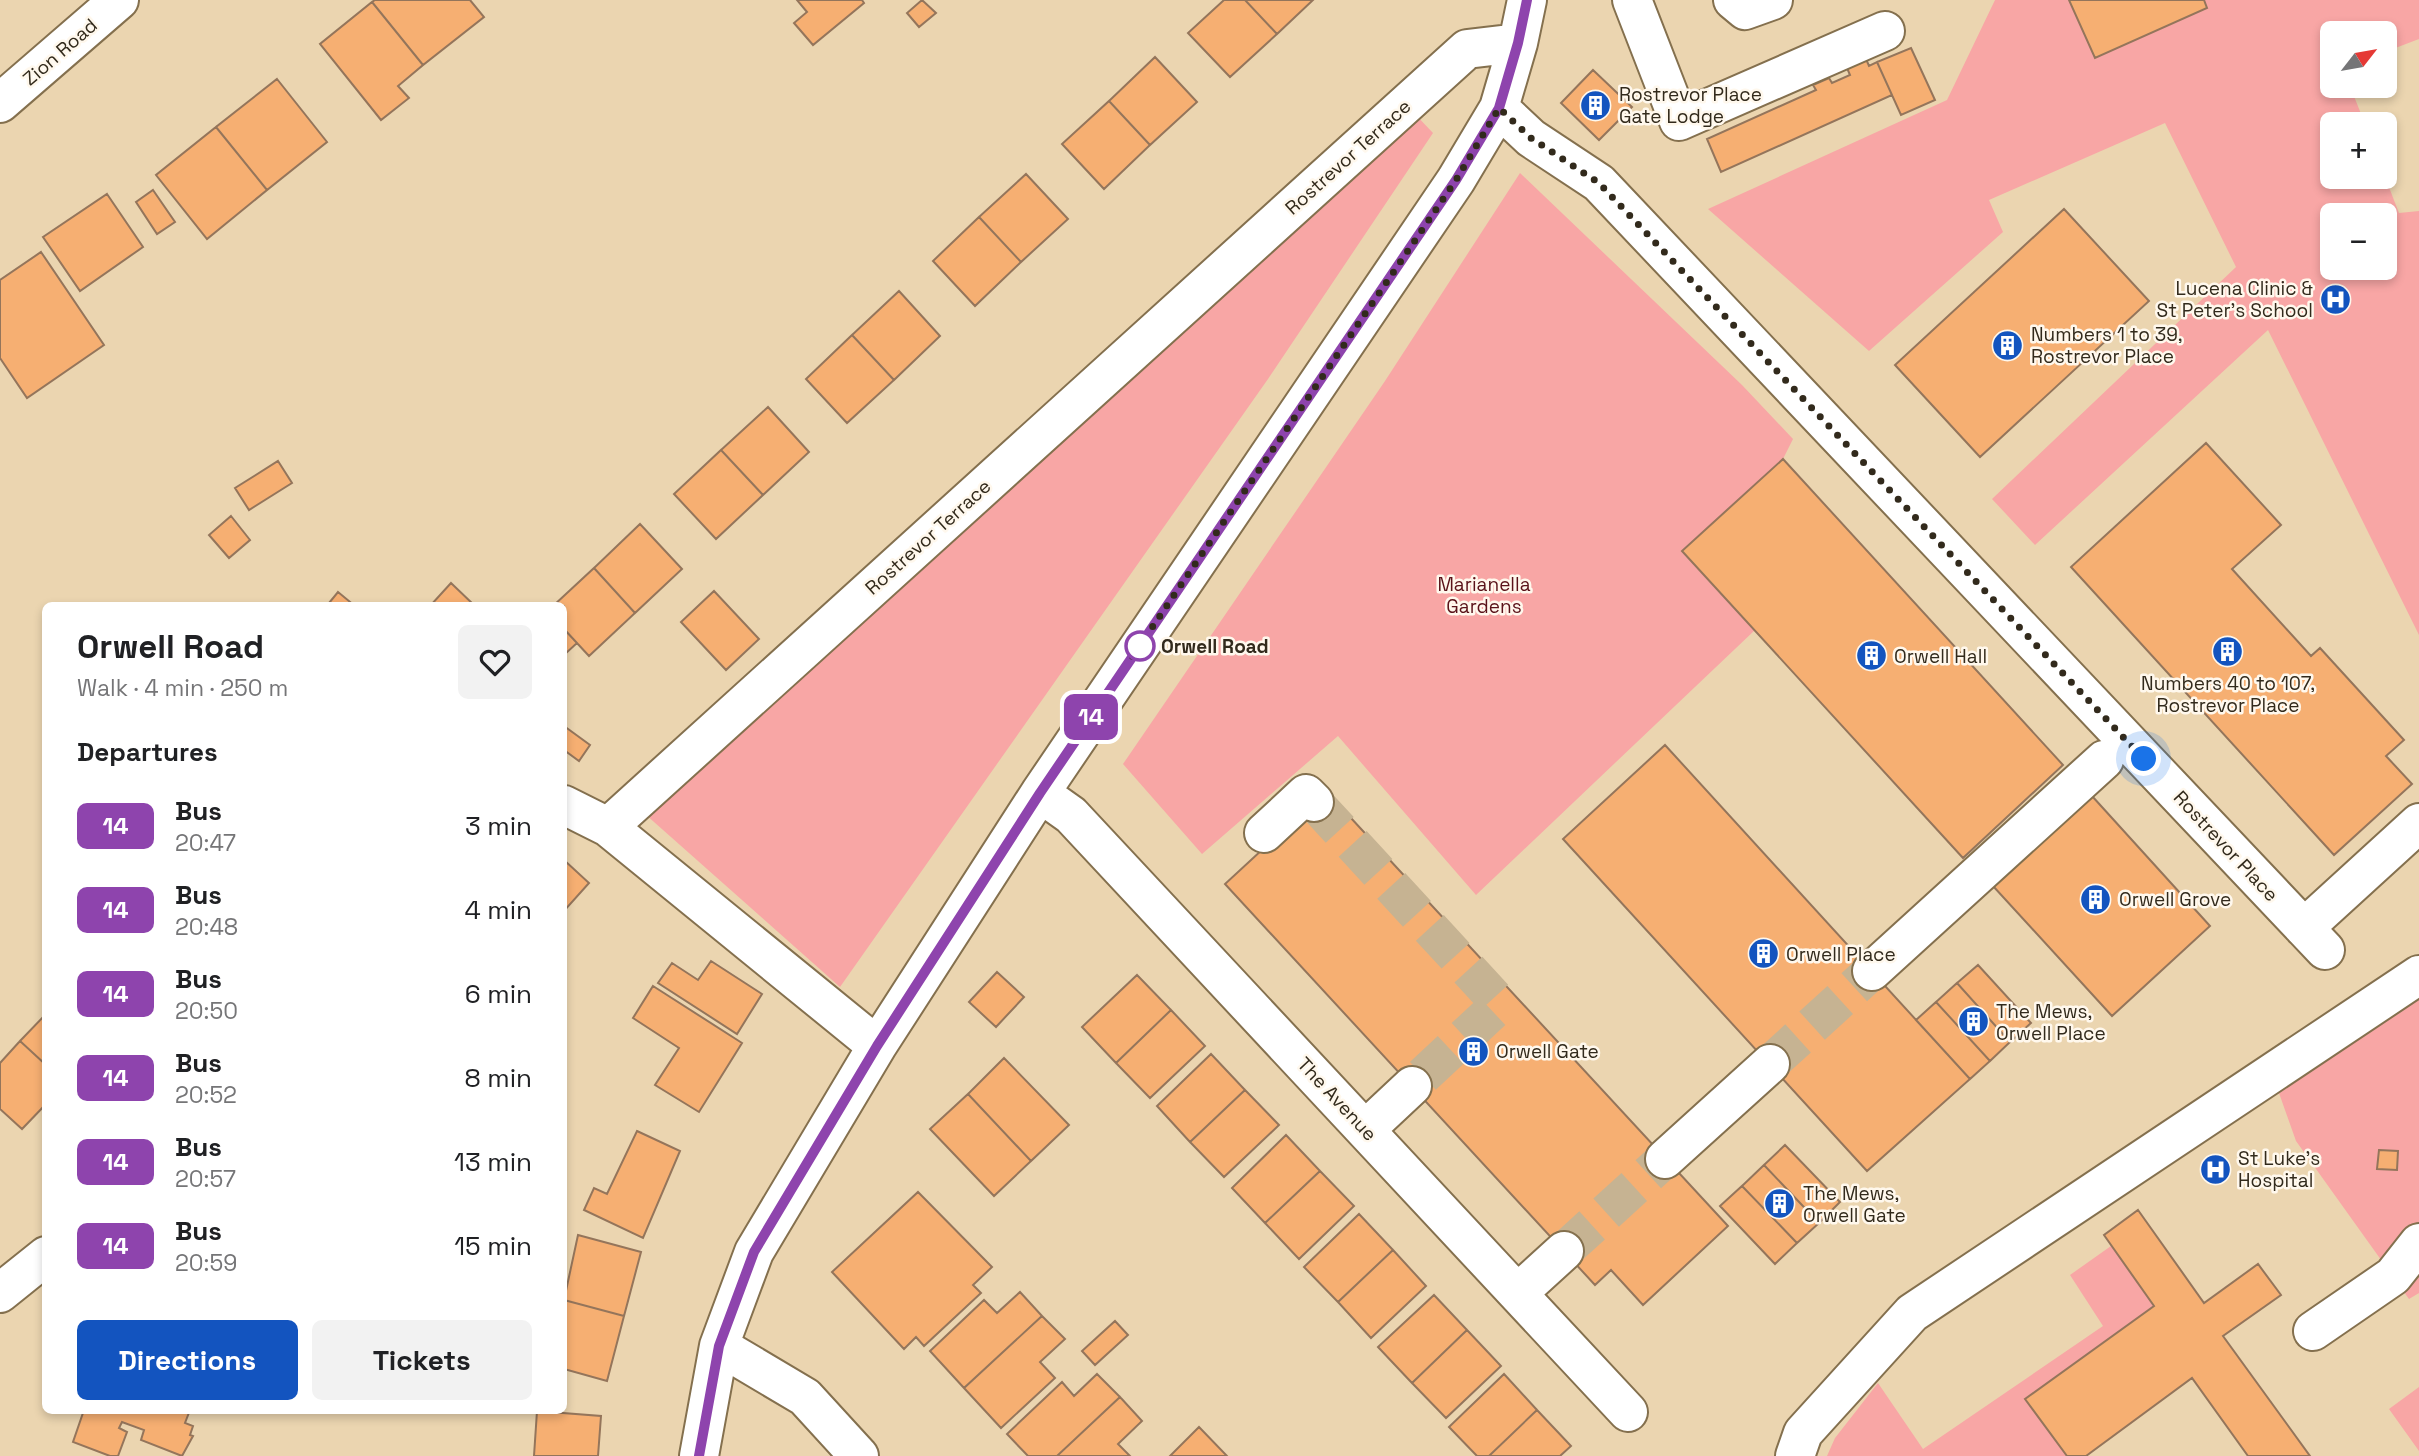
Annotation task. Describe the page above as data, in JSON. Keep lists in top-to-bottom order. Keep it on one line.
{"streets":{"street":["Zion Road","Rostrevor Terrace","Rostrevor Place","The Avenue"]},"parks":["Marianella Gardens"],"places":{"building":["Rostrevor Place Gate Lodge","Numbers 1 to 39, Rostrevor Place","Numbers 40 to 107, Rostrevor Place","Orwell Hall","Orwell Grove","Orwell Place","The Mews, Orwell Place","Orwell Gate","The Mews, Orwell Gate"],"hospital":["Lucena Clinic & St Peter's School","St Luke's Hospital"],"other":["Orwell Road"]},"lines":["bus line 14"],"north":"top right","page":{"on_map":"14","map_buttons":["+","−"],"heading":[["Orwell Road","Walk · 4 min · 250 m"],"Departures"],"list":[{"mark":"14","name":"Bus","note":"20:47","value":"3 min"},{"mark":"14","name":"Bus","note":"20:48","value":"4 min"},{"mark":"14","name":"Bus","note":"20:50","value":"6 min"},{"mark":"14","name":"Bus","note":"20:52","value":"8 min"},{"mark":"14","name":"Bus","note":"20:57","value":"13 min"},{"mark":"14","name":"Bus","note":"20:59","value":"15 min"}],"buttons":["Directions","Tickets"]}}
